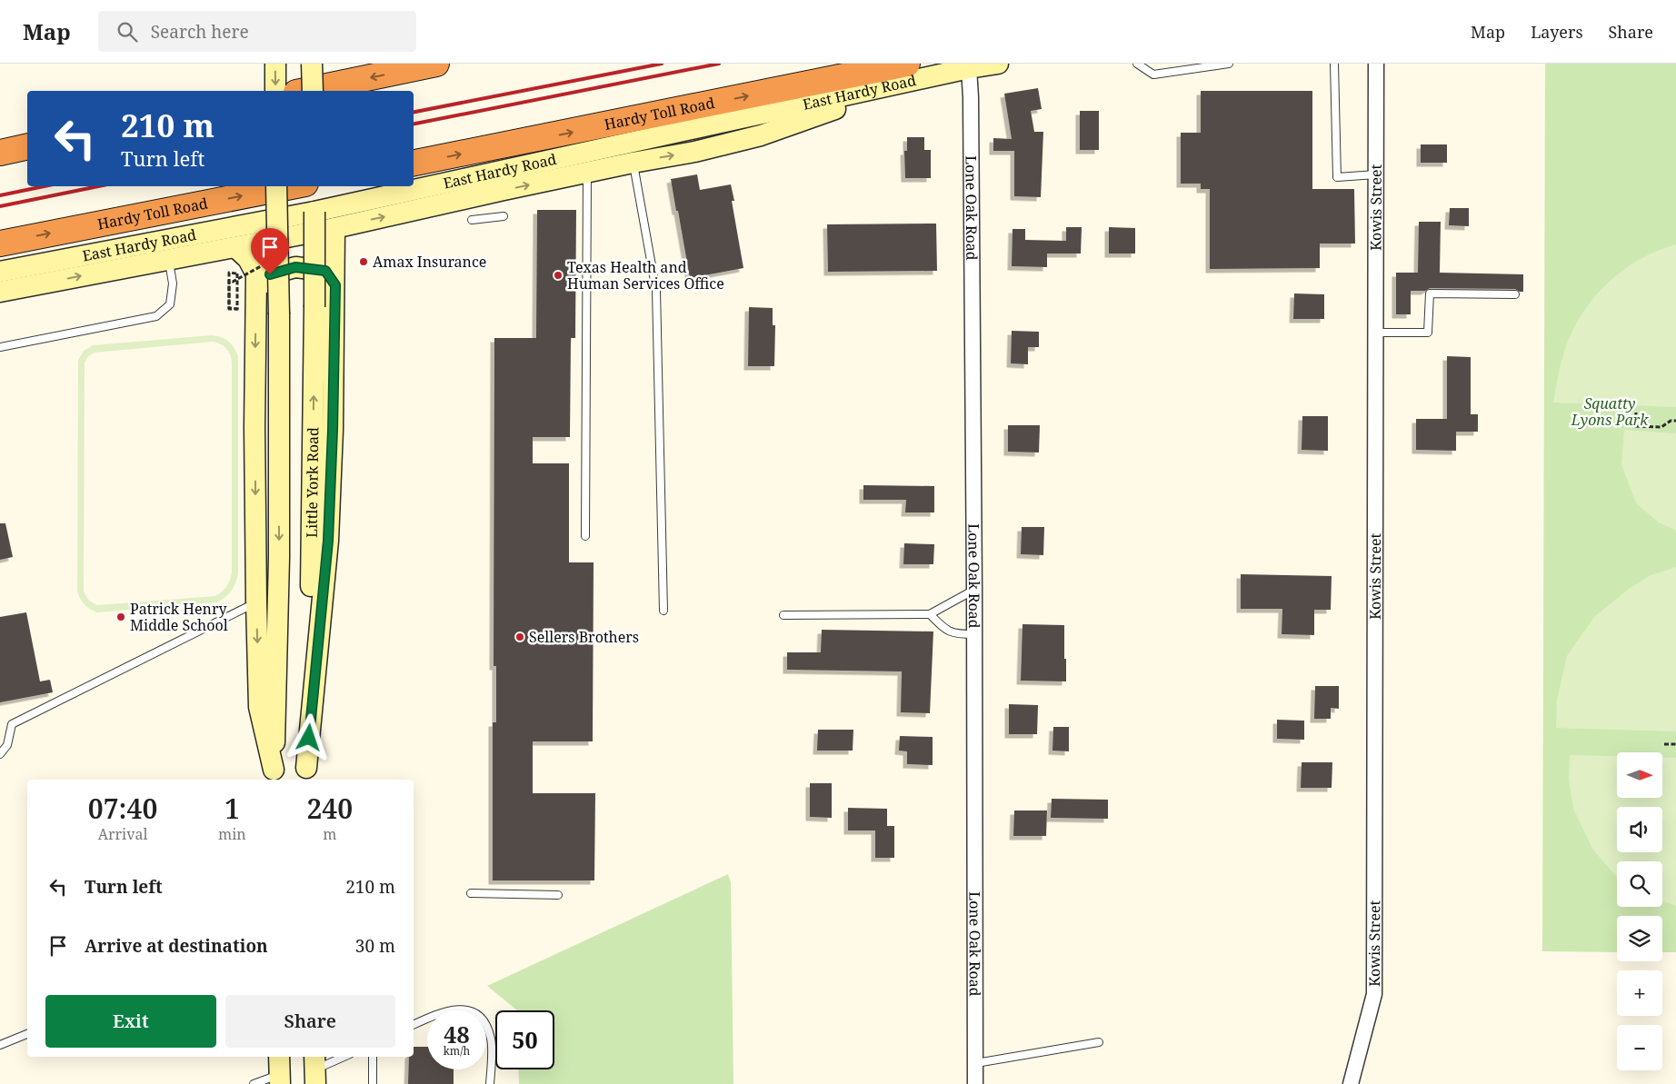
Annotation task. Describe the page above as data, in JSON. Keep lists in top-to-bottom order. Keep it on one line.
{"streets":{"highway":["Hardy Toll Road"],"main road":["East Hardy Road","Little York Road"],"street":["Kowis Street","Lone Oak Road"]},"crossings":[["East Hardy Road","Lone Oak Road"],["East Hardy Road","Little York Road"]],"one_way":["Hardy Toll Road"],"parks":["Squatty Lyons Park"],"places":["Amax Insurance","Texas Health and Human Services Office","Patrick Henry Middle School","Sellers Brothers"],"north":"right","page":{"header":"Map","search":"Search here","nav":["Map","Layers","Share"],"turn":["210 m","Turn left"],"map_buttons":["+","−"],"eta":["07:40","Arrival","1","min","240","m"],"list":[{"name":"Turn left","value":"210 m"},{"name":"Arrive at destination","value":"30 m"}],"buttons":["Exit","Share"],"speed":"48 km/h","limit":"50"}}
